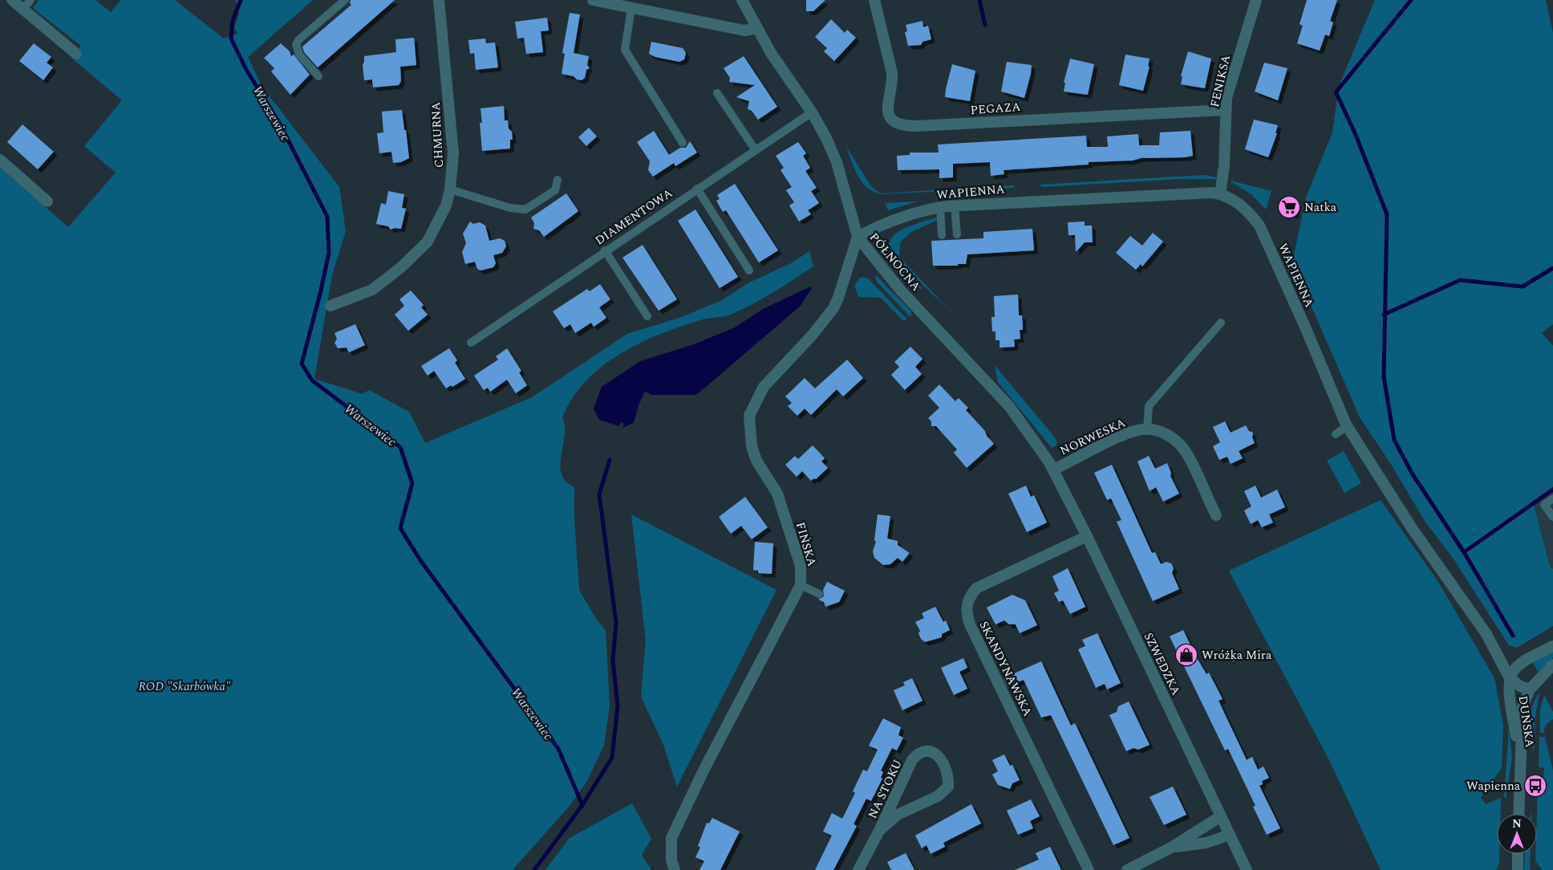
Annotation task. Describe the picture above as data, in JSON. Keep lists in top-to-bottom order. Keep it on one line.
{"streets":{"street":["FENIKSA","PEGAZA","CHMURNA","WAPIENNA","PÓŁNOCNA","NORWESKA","FIŃSKA","SZWEDZKA","SKANDYNAWSKA","DUŃSKA","NA STOKU"],"lane":["DIAMENTOWA"]},"crossings":[["FENIKSA","PEGAZA"],["FENIKSA","WAPIENNA"],["WAPIENNA","PÓŁNOCNA"],["WAPIENNA","FIŃSKA"],["WAPIENNA","DUŃSKA"],["DIAMENTOWA","PÓŁNOCNA"],["PÓŁNOCNA","NORWESKA"],["PÓŁNOCNA","FIŃSKA"],["PÓŁNOCNA","SZWEDZKA"],["NORWESKA","SZWEDZKA"],["SZWEDZKA","SKANDYNAWSKA"]],"water":["Warszewiec"],"parks":["ROD \"Skarbówka\""],"places":{"supermarket":["Natka"],"shop":["Wróżka Mira"],"bus stop":["Wapienna"]},"north":"top"}
